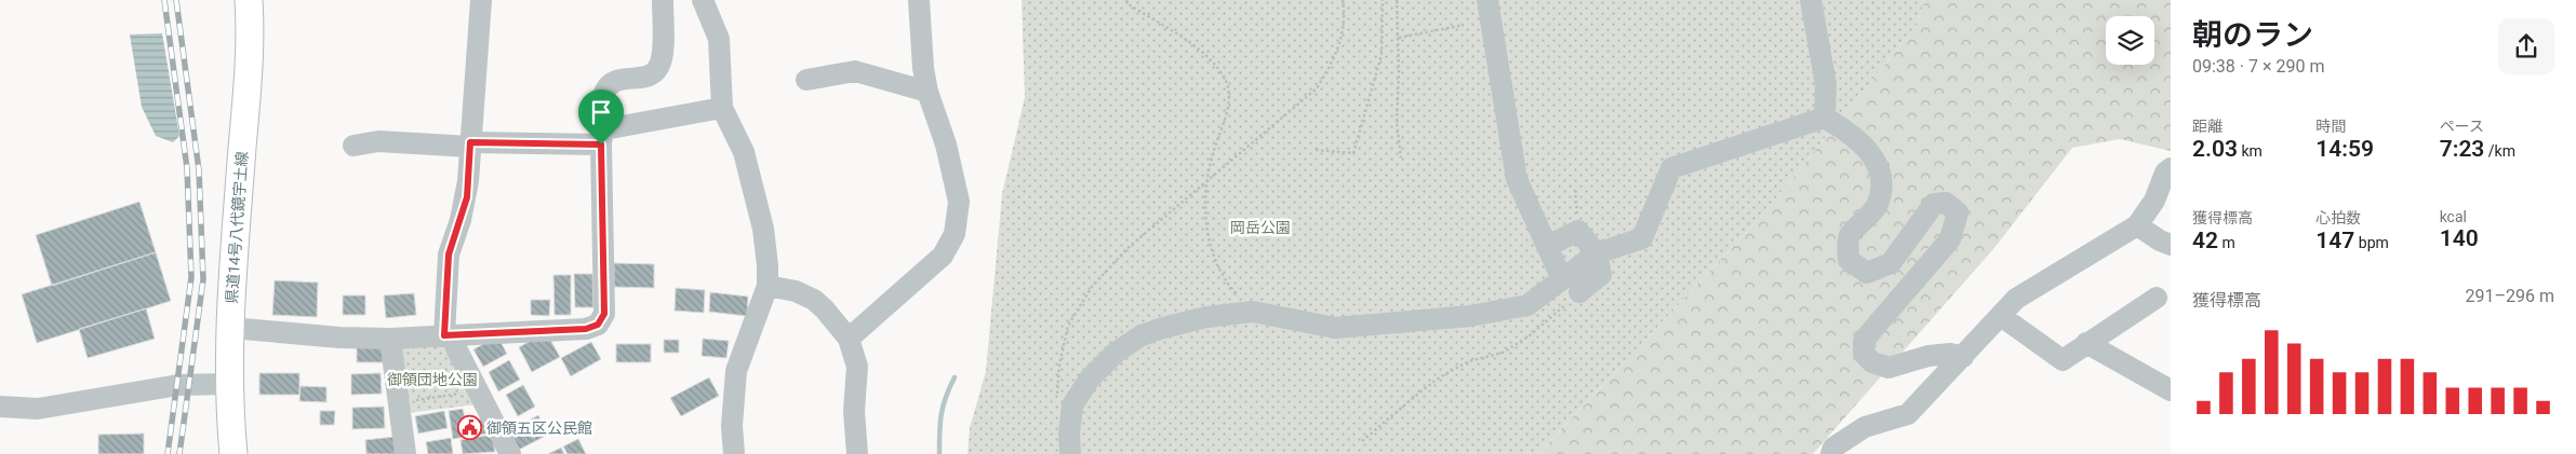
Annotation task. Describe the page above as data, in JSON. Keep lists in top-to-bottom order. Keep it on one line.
{"streets":{"main road":["県道14号八代鏡宇土線"]},"parks":["岡岳公園","御領団地公園"],"places":{"public building":["御領五区公民館"]},"page":{"heading":["朝のラン","09:38 · 7 × 290 m"],"stats":[["距離","2.03 km"],["時間","14:59"],["ペース","7:23 /km"],["獲得標高","42 m"],["心拍数","147 bpm"],["kcal","140"]],"chart":["獲得標高","291–296 m"]}}
